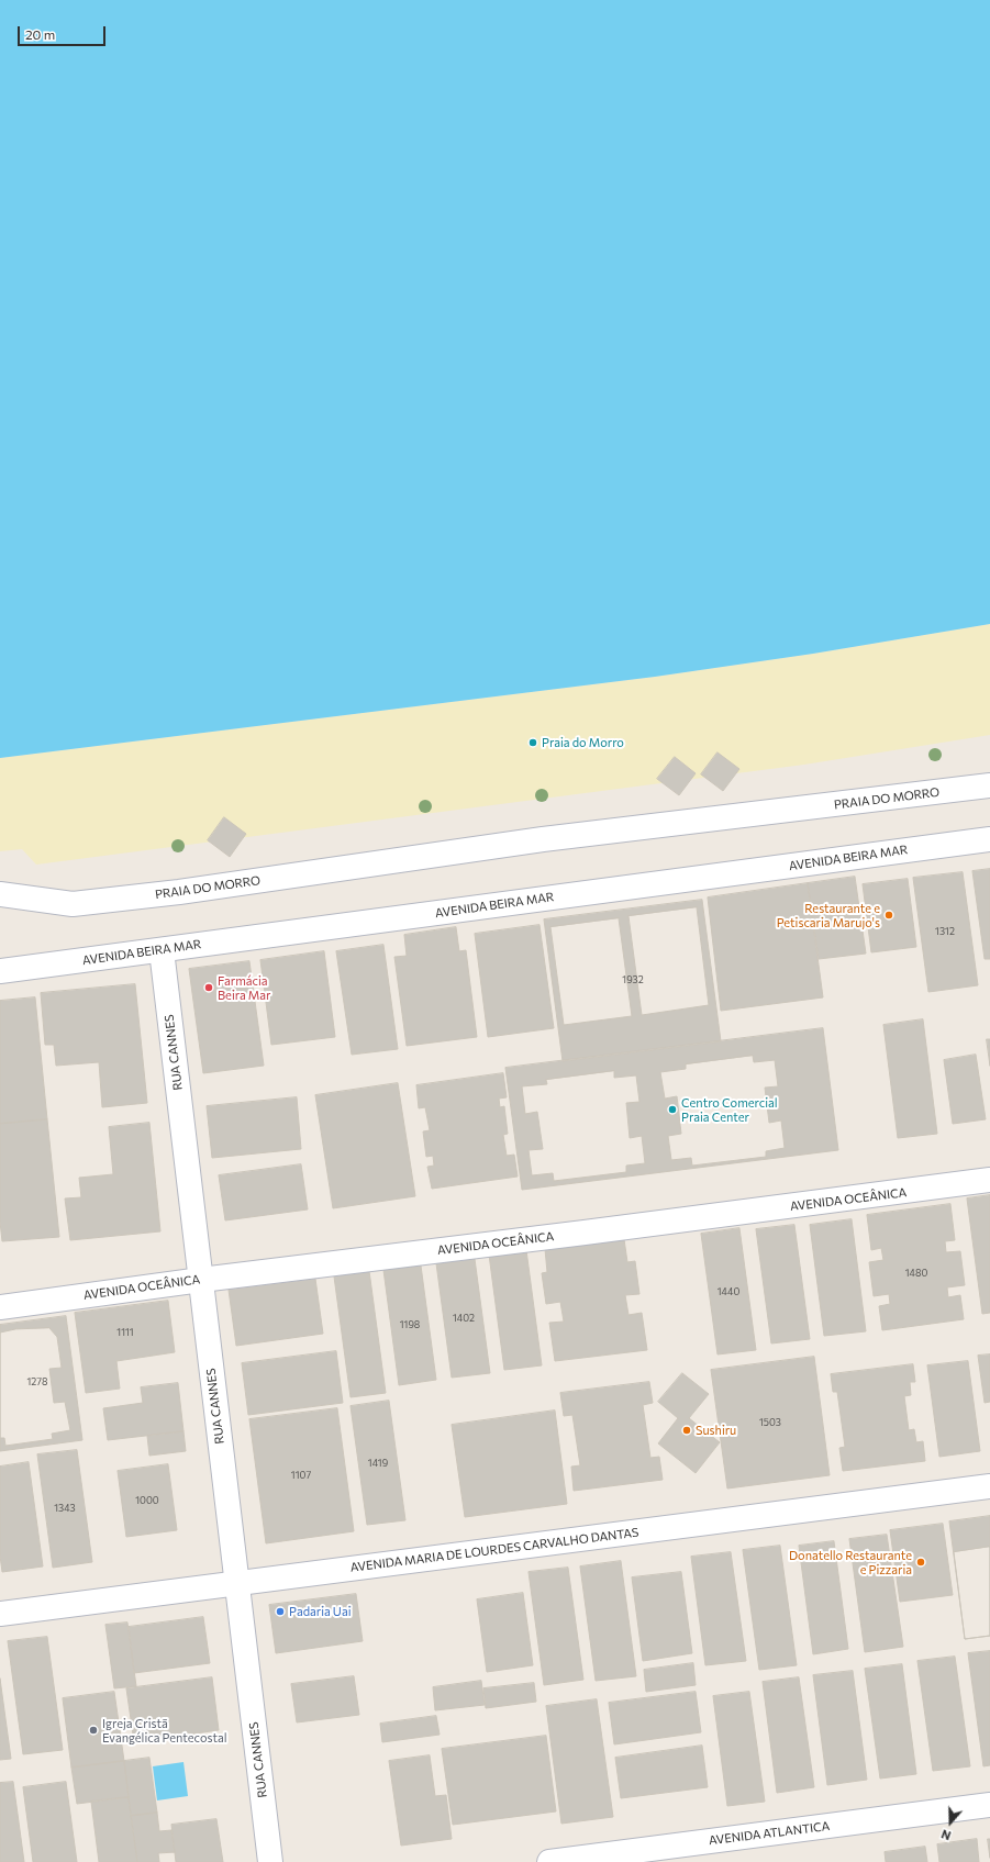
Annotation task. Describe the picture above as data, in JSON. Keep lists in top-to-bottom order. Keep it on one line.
{"streets":{"street":["PRAIA DO MORRO","AVENIDA BEIRA MAR","RUA CANNES","AVENIDA OCEÂNICA","AVENIDA MARIA DE LOURDES CARVALHO DANTAS","AVENIDA ATLANTICA"]},"crossings":[["AVENIDA BEIRA MAR","RUA CANNES"],["RUA CANNES","AVENIDA OCEÂNICA"],["RUA CANNES","AVENIDA MARIA DE LOURDES CARVALHO DANTAS"]],"places":["Praia do Morro","Restaurante e Petiscaria Marujo's","Farmácia Beira Mar","Centro Comercial Praia Center","Sushiru","Donatello Restaurante e Pizzaria","Padaria Uai","Igreja Cristã Evangélica Pentecostal"],"house_numbers":["1312","1932","1480","1440","1402","1198","1111","1278","1503","1419","1107","1000","1343"],"scale_bar":"20 m","north":"bottom"}
